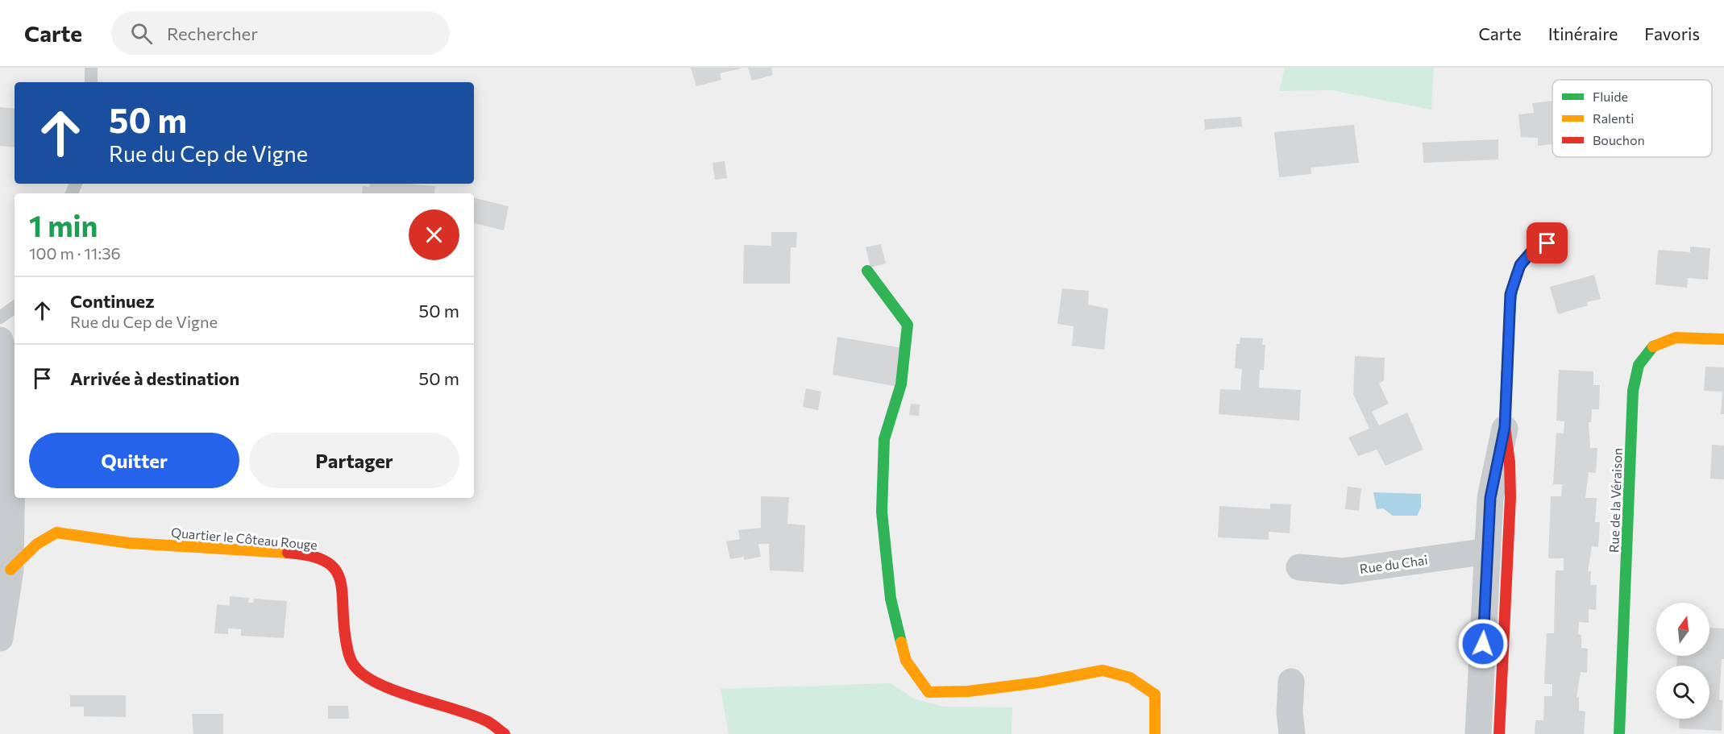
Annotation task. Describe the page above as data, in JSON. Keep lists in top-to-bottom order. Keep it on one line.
{"streets":{"street":["Rue de la Véraison","Quartier le Côteau Rouge","Rue du Chai"]},"legend":["Fluide","Ralenti","Bouchon"],"north":"top","page":{"header":"Carte","search":"Rechercher","nav":["Carte","Itinéraire","Favoris"],"turn":["50 m","Rue du Cep de Vigne"],"heading":["1 min","100 m · 11:36"],"list":[{"name":"Continuez","note":"Rue du Cep de Vigne","value":"50 m"},{"name":"Arrivée à destination","value":"50 m"}],"buttons":["Quitter","Partager"]}}
